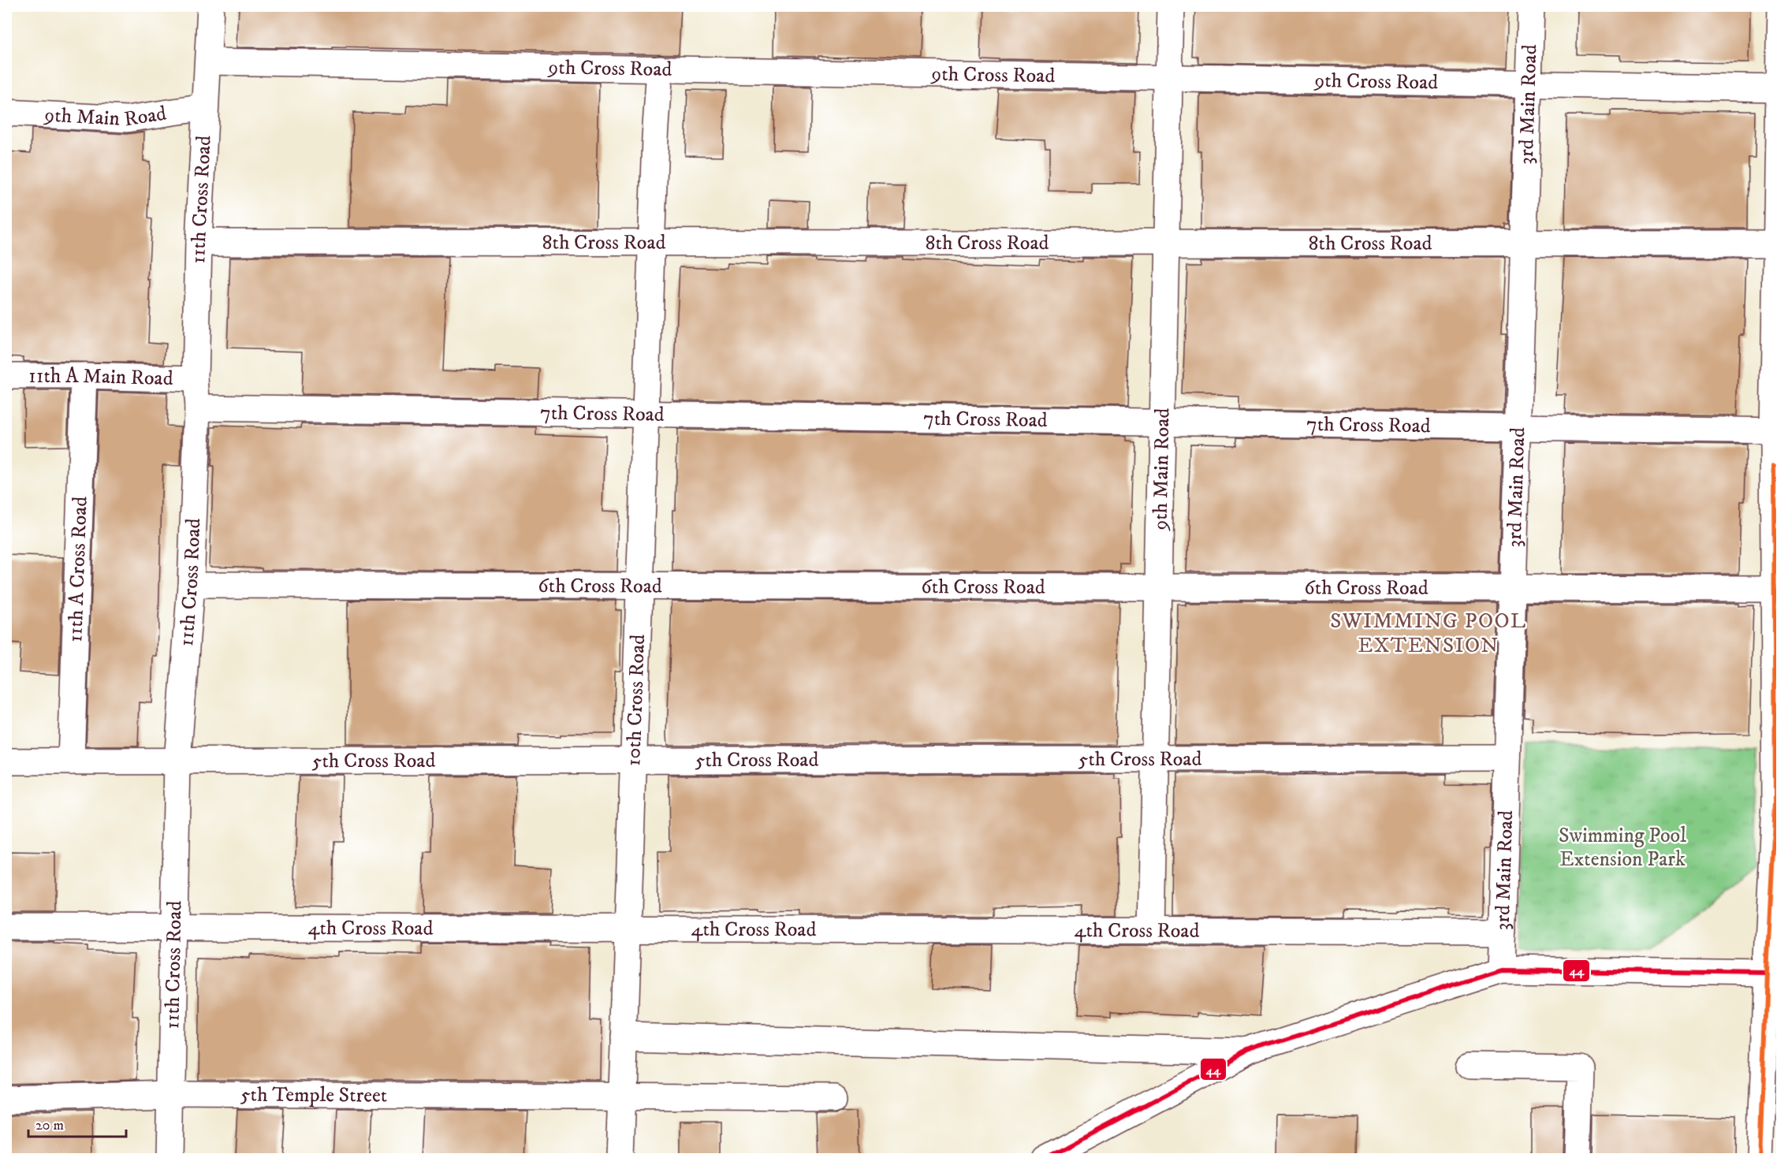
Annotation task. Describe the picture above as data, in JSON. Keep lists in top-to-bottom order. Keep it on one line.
{"streets":{"street":["9th Cross Road","3rd Main Road","9th Main Road","11th Cross Road","8th Cross Road","11th A Main Road","7th Cross Road","11th A Cross Road","6th Cross Road","10th Cross Road","5th Cross Road","4th Cross Road","5th Temple Street"]},"crossings":[["9th Cross Road","3rd Main Road"],["9th Cross Road","9th Main Road"],["9th Cross Road","11th Cross Road"],["9th Cross Road","10th Cross Road"],["3rd Main Road","8th Cross Road"],["3rd Main Road","7th Cross Road"],["3rd Main Road","6th Cross Road"],["3rd Main Road","5th Cross Road"],["3rd Main Road","4th Cross Road"],["9th Main Road","11th Cross Road"],["9th Main Road","8th Cross Road"],["9th Main Road","7th Cross Road"],["9th Main Road","6th Cross Road"],["9th Main Road","5th Cross Road"],["9th Main Road","4th Cross Road"],["11th Cross Road","8th Cross Road"],["11th Cross Road","11th A Main Road"],["11th Cross Road","7th Cross Road"],["11th Cross Road","6th Cross Road"],["11th Cross Road","5th Cross Road"],["11th Cross Road","4th Cross Road"],["11th Cross Road","5th Temple Street"],["8th Cross Road","10th Cross Road"],["11th A Main Road","11th A Cross Road"],["7th Cross Road","10th Cross Road"],["11th A Cross Road","5th Cross Road"],["6th Cross Road","10th Cross Road"],["10th Cross Road","5th Cross Road"],["10th Cross Road","4th Cross Road"],["10th Cross Road","5th Temple Street"]],"districts":["SWIMMING POOL EXTENSION"],"parks":["Swimming Pool Extension Park"],"lines":["transit line 44"],"scale_bar":"20 m"}
